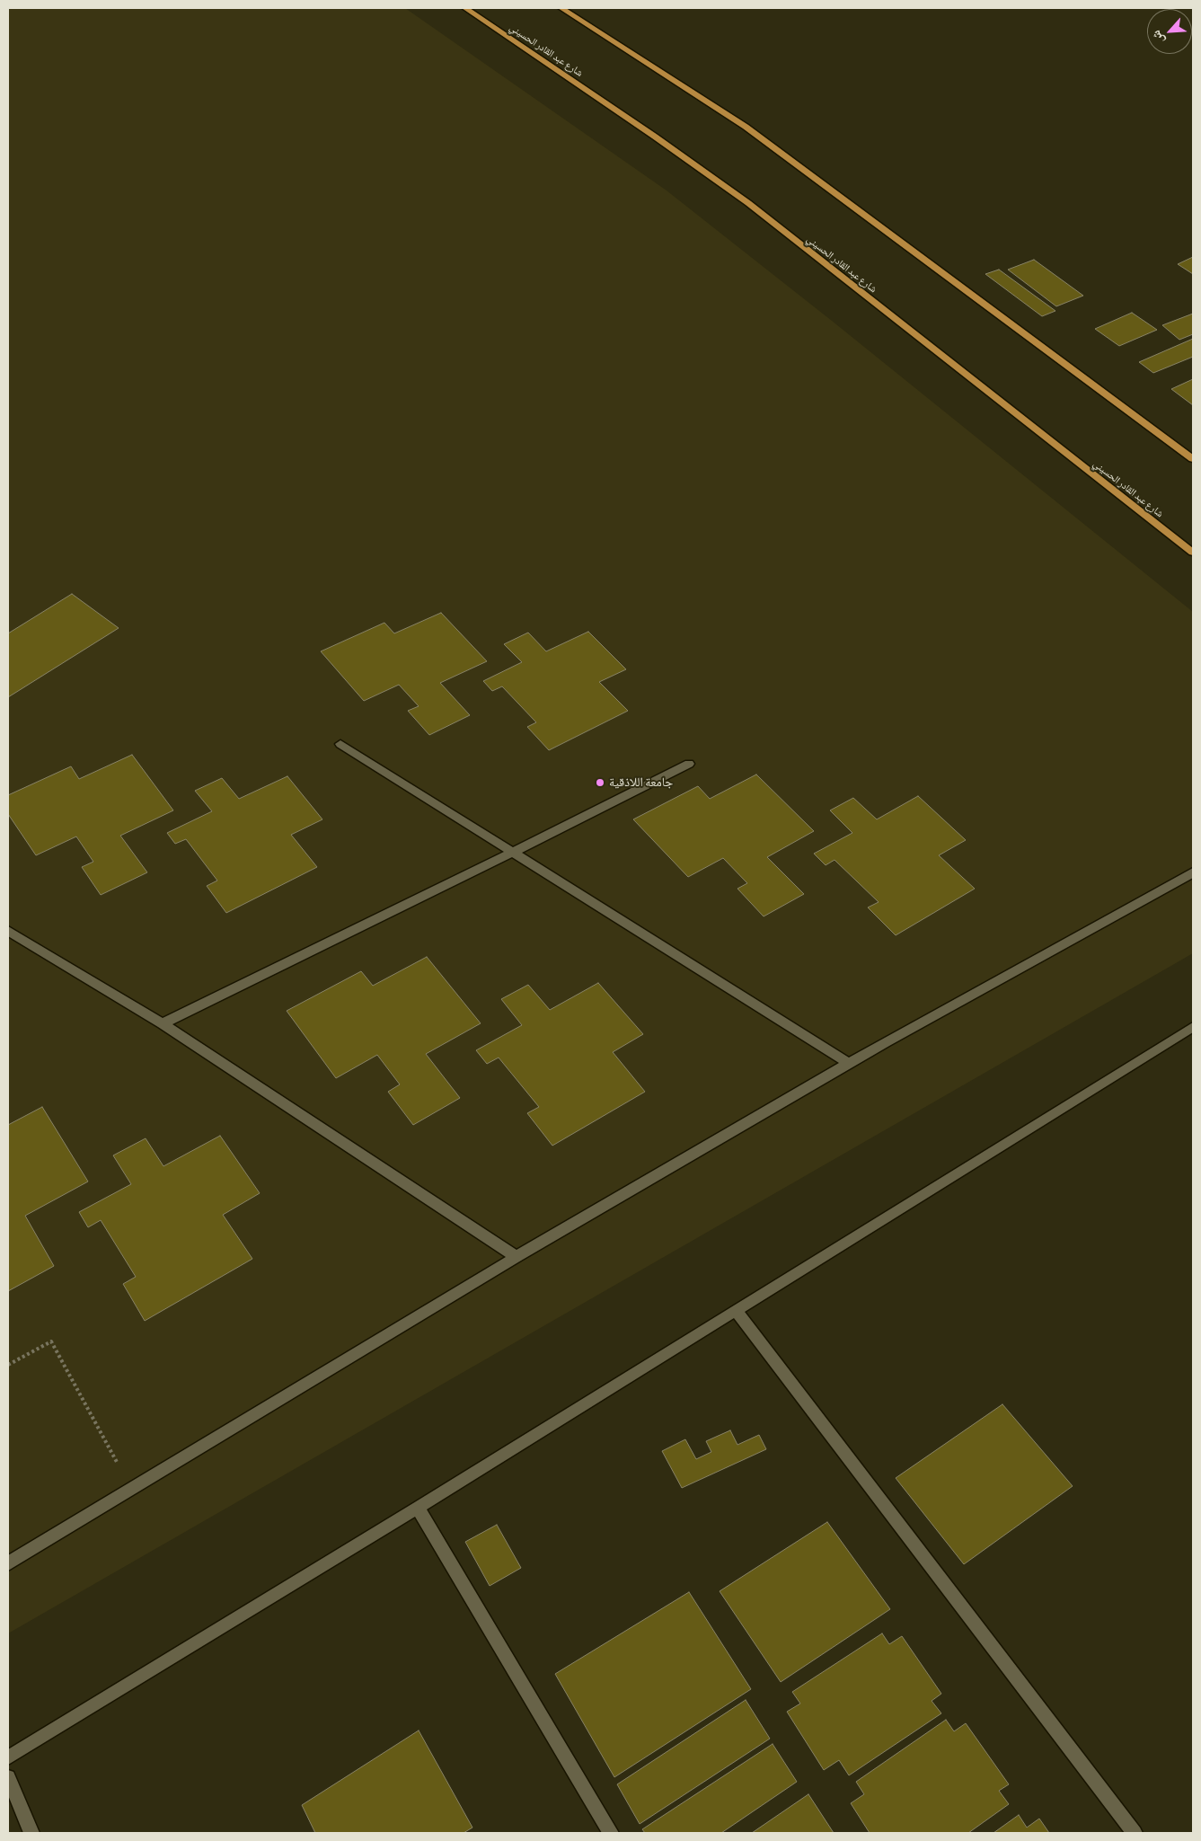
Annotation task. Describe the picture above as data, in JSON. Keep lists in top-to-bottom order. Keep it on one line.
{"streets":{"main road":["شارع عبد القادر الحسيني"]},"places":["جامعة اللاذقية"],"north":"bottom left"}
